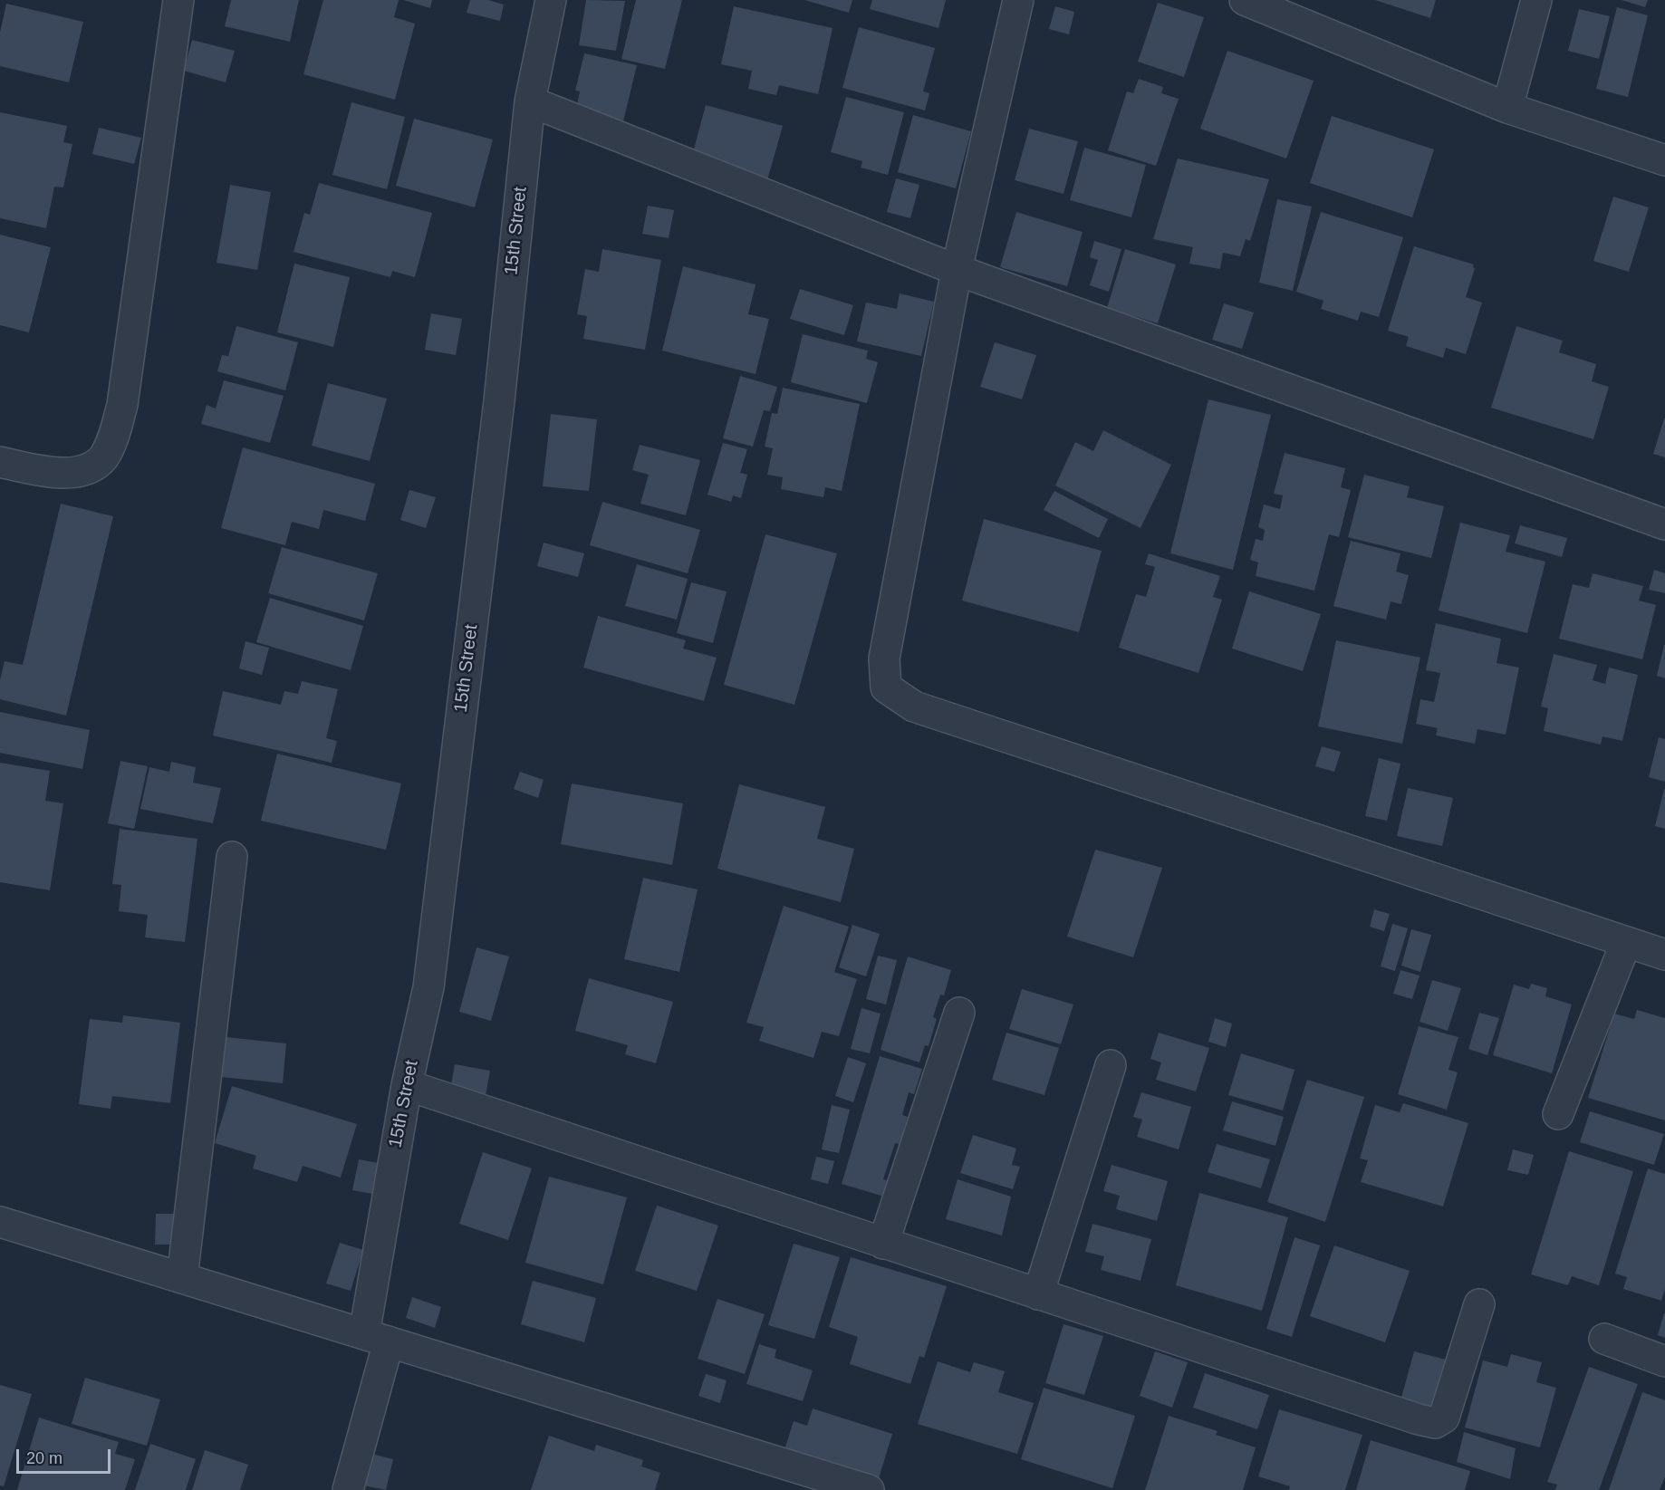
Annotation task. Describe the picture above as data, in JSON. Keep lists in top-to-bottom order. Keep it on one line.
{"streets":{"street":["15th Street"]},"scale_bar":"20 m"}
